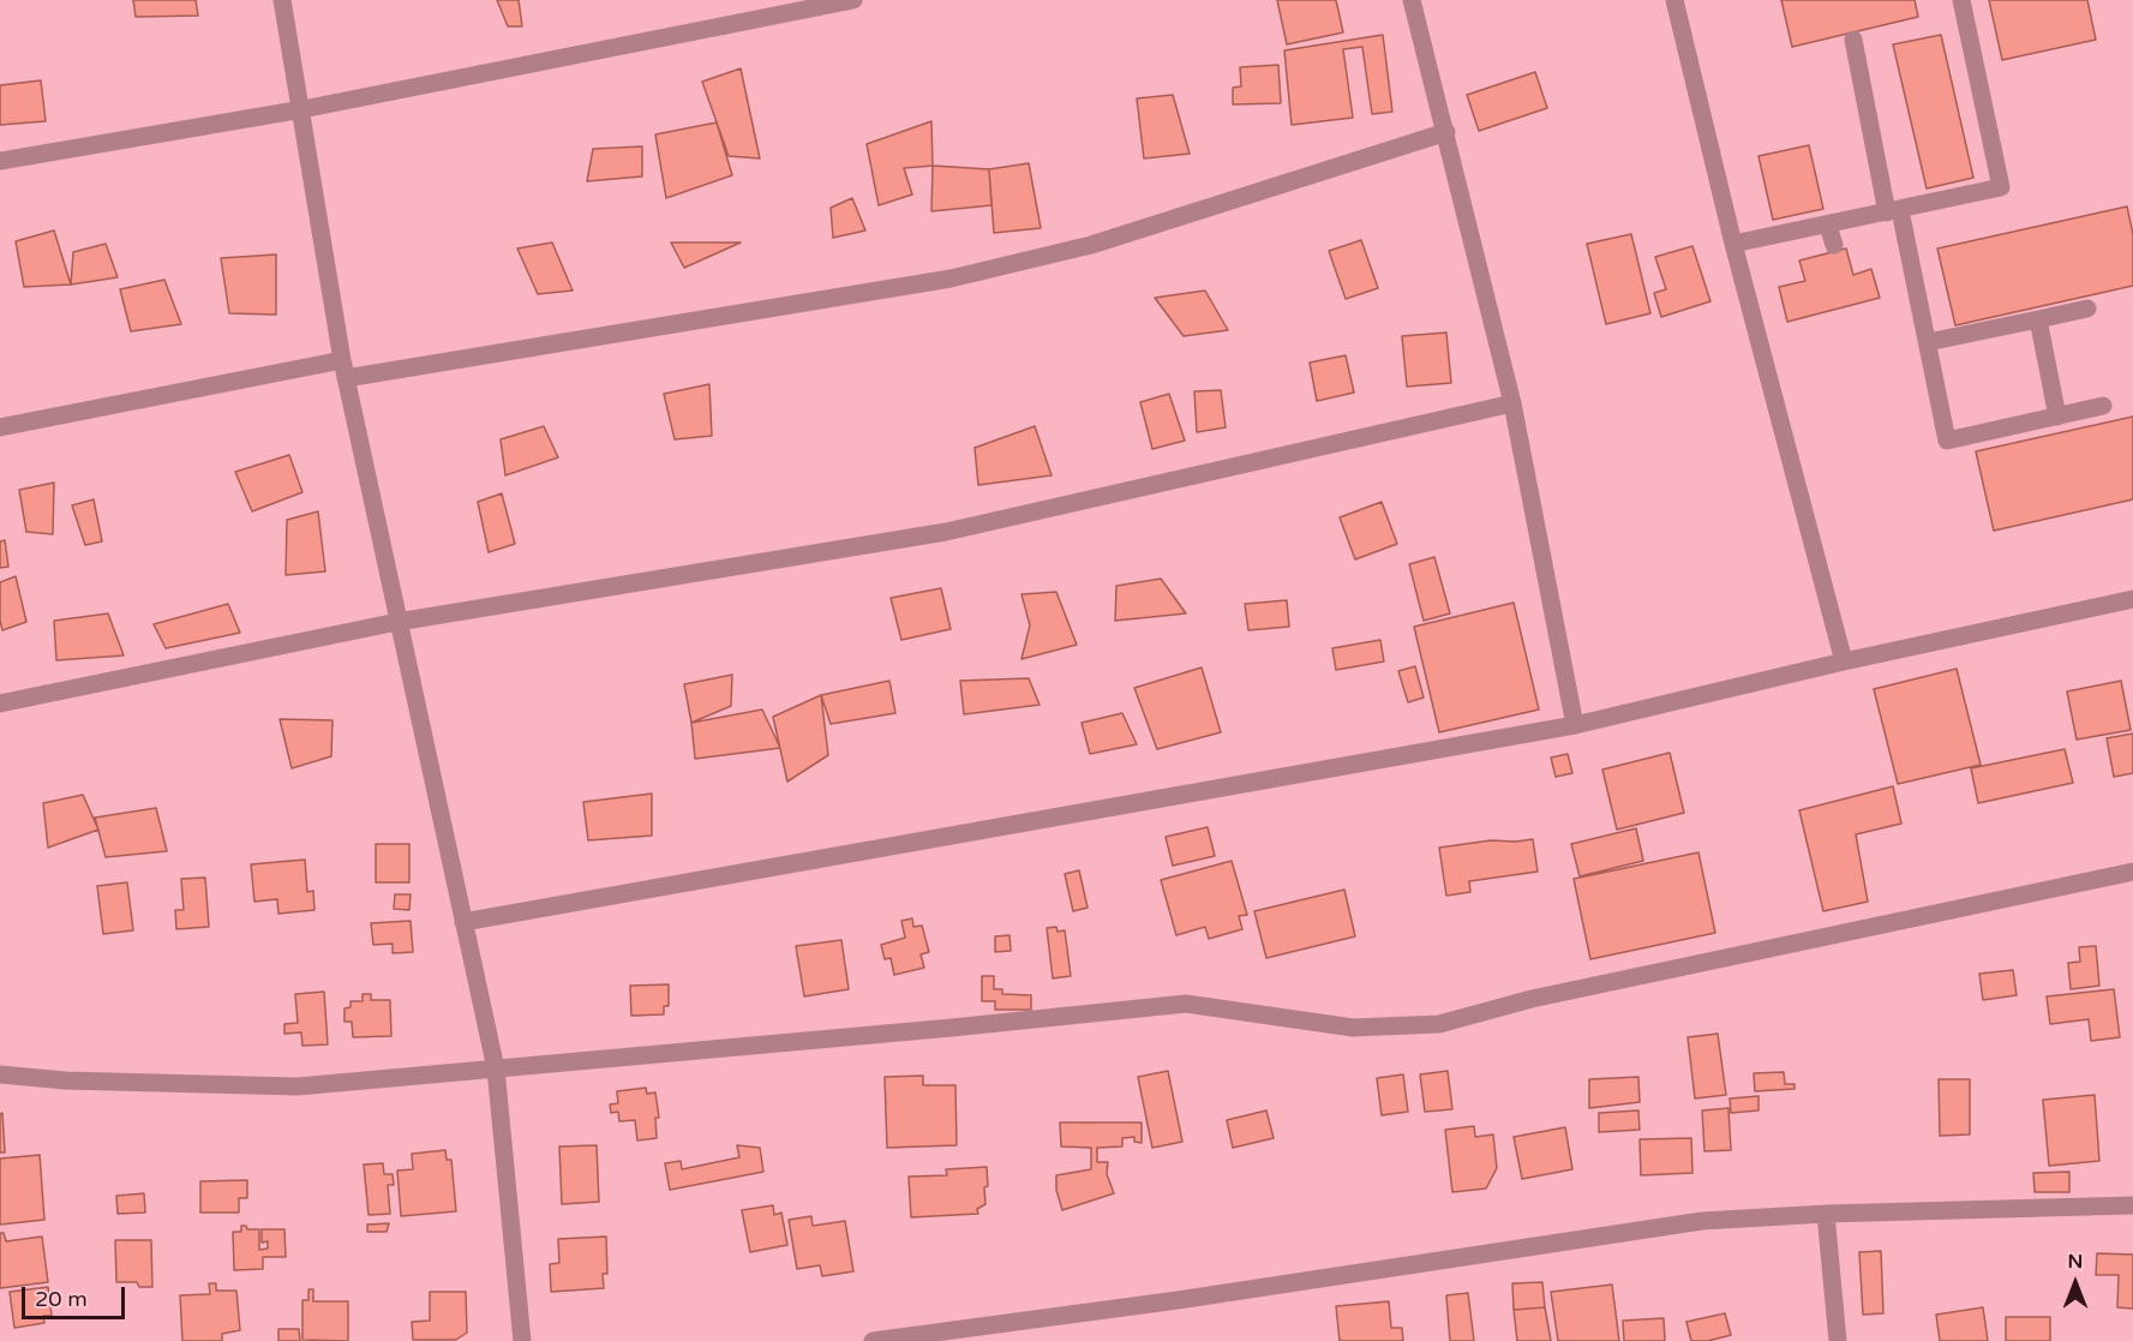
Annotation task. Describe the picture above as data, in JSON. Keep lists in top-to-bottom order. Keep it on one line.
{"scale_bar":"20 m","north":"top"}
